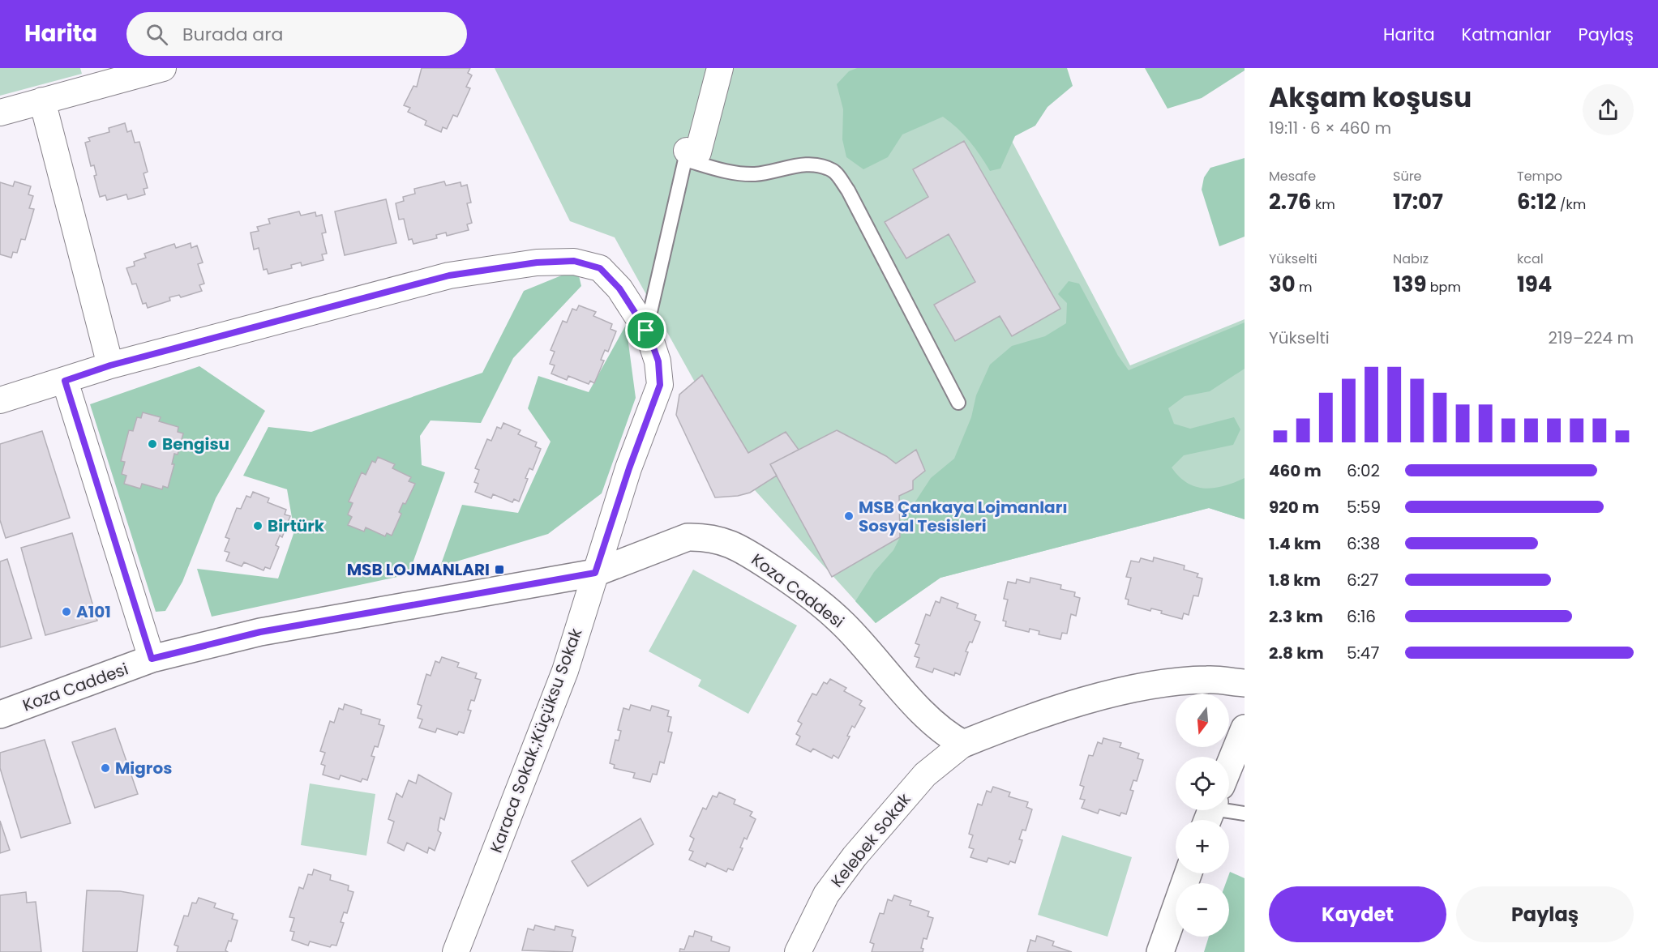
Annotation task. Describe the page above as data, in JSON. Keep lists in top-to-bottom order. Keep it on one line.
{"streets":{"street":["Koza Caddesi","Karaca Sokak.;Küçüksu Sokak","Kelebek Sokak"]},"crossings":[["Koza Caddesi","Karaca Sokak.;Küçüksu Sokak"],["Koza Caddesi","Kelebek Sokak"]],"places":{"other":["Bengisu","MSB Çankaya Lojmanları Sosyal Tesisleri","Birtürk","A101","Migros"],"transit":["MSB LOJMANLARI"]},"north":"bottom","page":{"header":"Harita","search":"Burada ara","nav":["Harita","Katmanlar","Paylaş"],"heading":["Akşam koşusu","19:11 · 6 × 460 m"],"stats":[["Mesafe","2.76 km"],["Süre","17:07"],["Tempo","6:12 /km"],["Yükselti","30 m"],["Nabız","139 bpm"],["kcal","194"]],"chart":["Yükselti","219–224 m"],"list":[{"name":"460 m","note":"6:02"},{"name":"920 m","note":"5:59"},{"name":"1.4 km","note":"6:38"},{"name":"1.8 km","note":"6:27"},{"name":"2.3 km","note":"6:16"},{"name":"2.8 km","note":"5:47"}],"map_buttons":["+","−"],"buttons":["Kaydet","Paylaş"]}}
